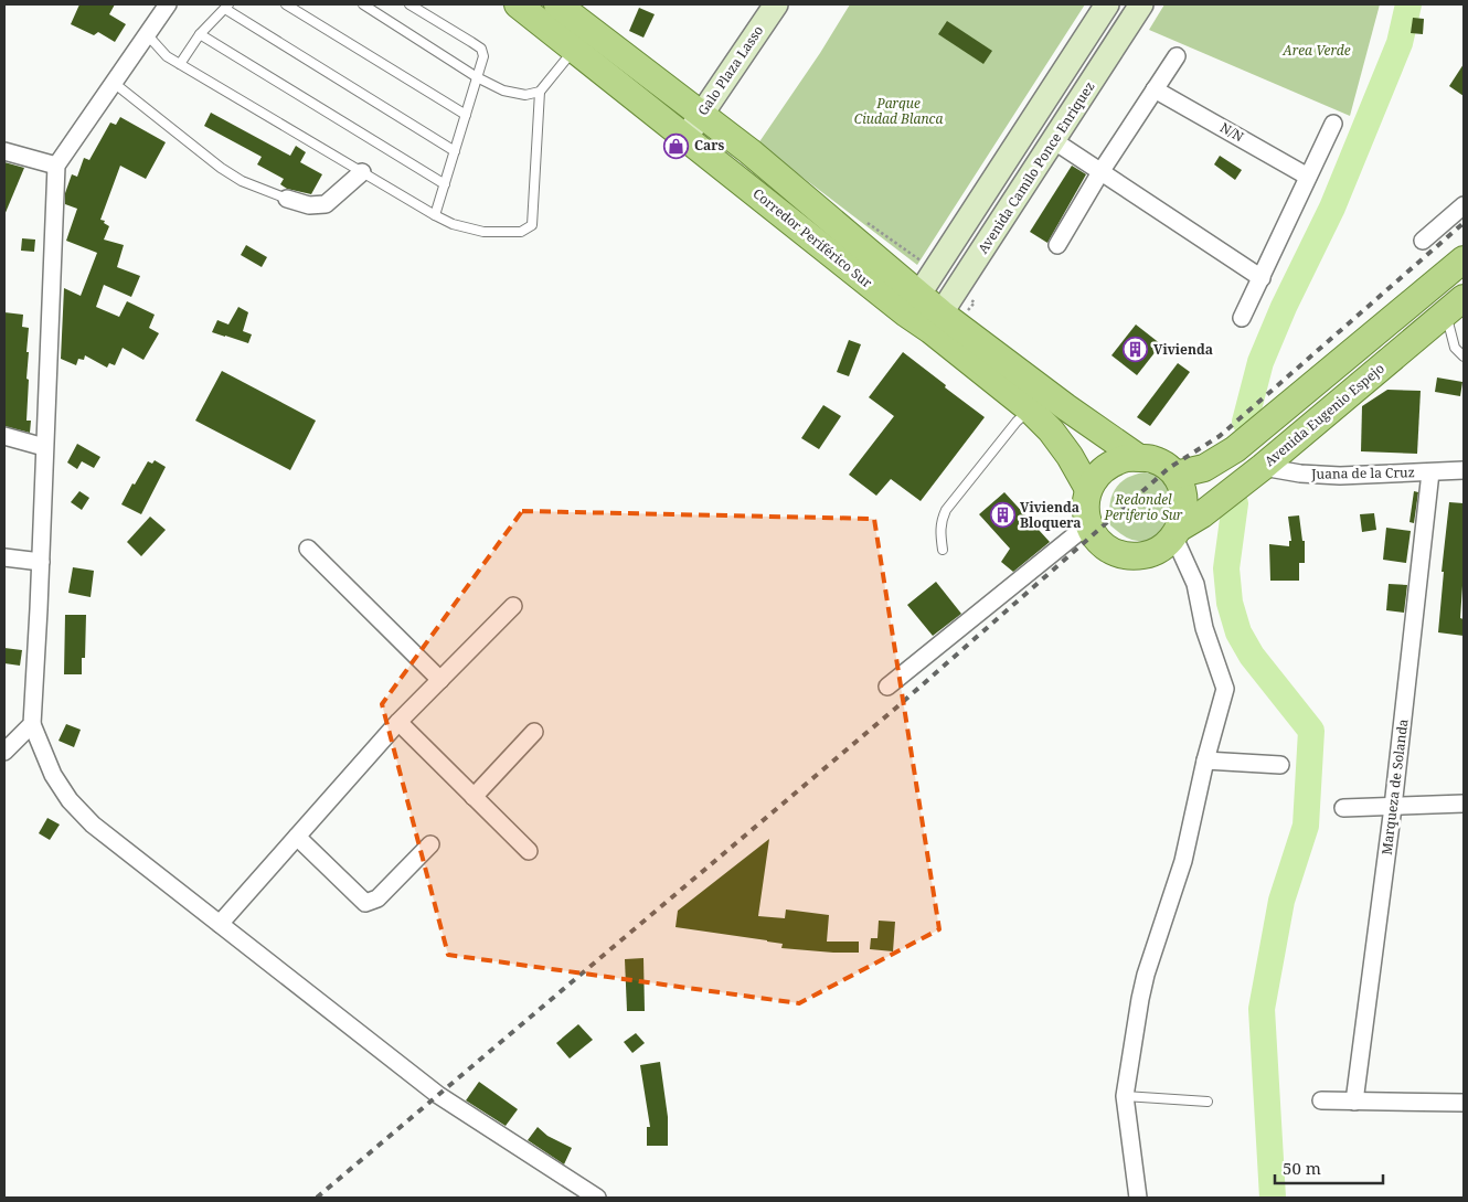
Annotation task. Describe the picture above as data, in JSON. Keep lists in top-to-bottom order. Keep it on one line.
{"streets":{"main road":["Galo Plaza Lasso","Avenida Camilo Ponce Enriquez","Corredor Periférico Sur","Avenida Eugenio Espejo"],"street":["N/N","Juana de la Cruz","Marqueza de Solanda"]},"crossings":[["Galo Plaza Lasso","Corredor Periférico Sur"],["Avenida Camilo Ponce Enriquez","Corredor Periférico Sur"],["Corredor Periférico Sur","Avenida Eugenio Espejo"],["Avenida Eugenio Espejo","Juana de la Cruz"],["Juana de la Cruz","Marqueza de Solanda"]],"parks":["Area Verde","Parque Ciudad Blanca","Redondel Periferio Sur"],"places":{"shop":["Cars"],"building":["Vivienda","Vivienda Bloquera"]},"scale_bar":"50 m"}
